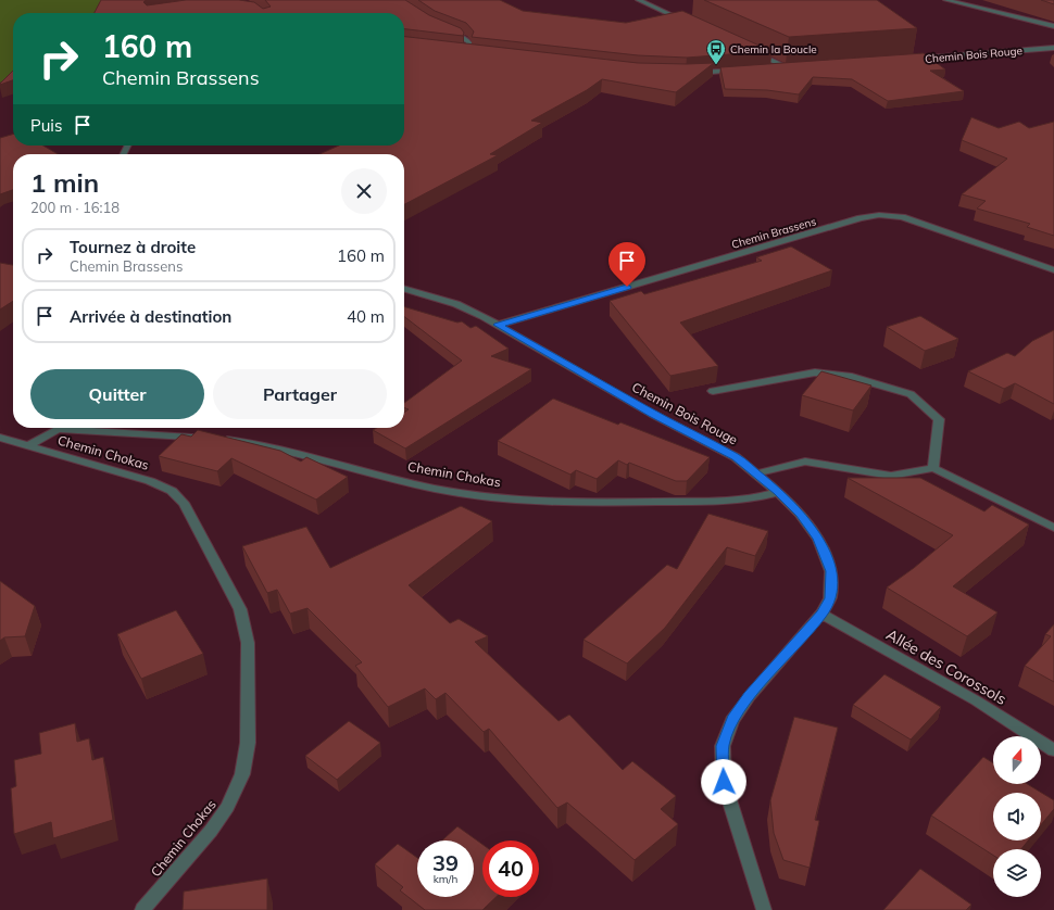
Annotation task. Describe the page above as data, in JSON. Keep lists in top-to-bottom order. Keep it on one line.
{"streets":{"street":["Chemin Bois Rouge","Chemin Brassens","Chemin Chokas","Allée des Corossols"]},"crossings":[["Chemin Bois Rouge","Chemin Brassens"],["Chemin Bois Rouge","Chemin Chokas"],["Chemin Bois Rouge","Allée des Corossols"]],"places":{"bus stop":["Chemin la Boucle"]},"north":"top","page":{"turn":["160 m","Chemin Brassens"],"then":"Puis","heading":["1 min","200 m · 16:18"],"list":[{"name":"Tournez à droite","note":"Chemin Brassens","value":"160 m"},{"name":"Arrivée à destination","value":"40 m"}],"buttons":["Quitter","Partager"],"speed":"39 km/h","limit":"40"}}
